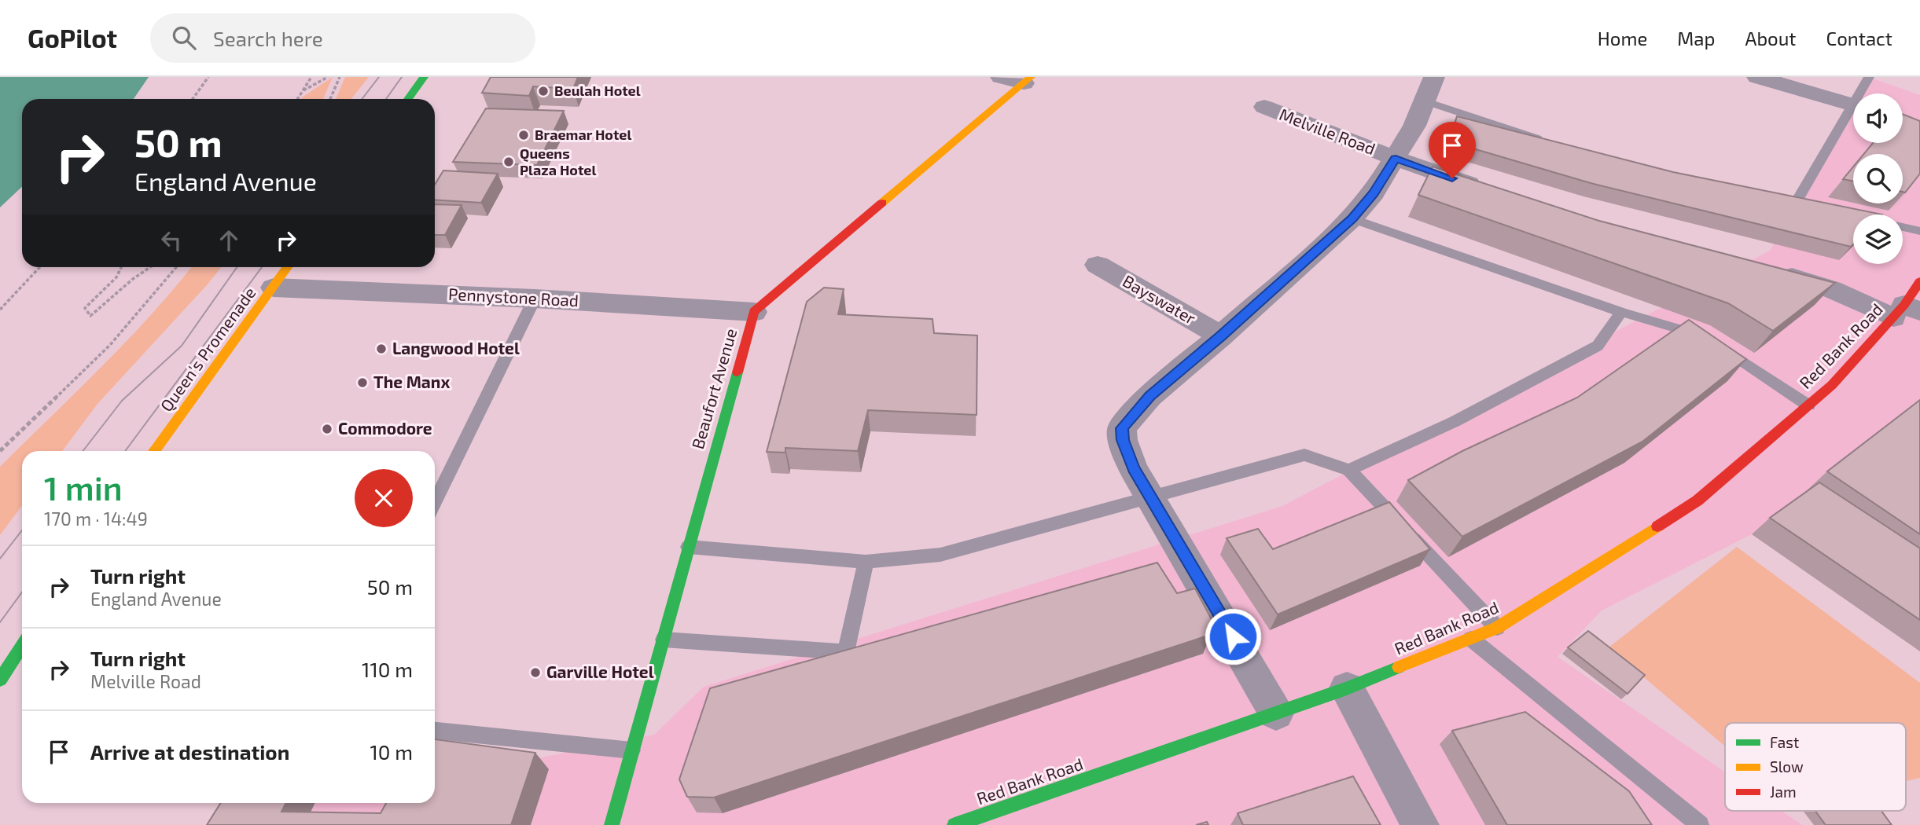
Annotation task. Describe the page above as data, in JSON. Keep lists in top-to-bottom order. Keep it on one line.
{"streets":{"street":["Melville Road","Pennystone Road","Bayswater","Red Bank Road","Queen's Promenade","Beaufort Avenue"]},"crossings":[["Pennystone Road","Queen's Promenade"],["Pennystone Road","Beaufort Avenue"]],"places":["Beulah Hotel","Braemar Hotel","Queens Plaza Hotel","Langwood Hotel","The Manx","Commodore","Garville Hotel"],"legend":["Fast","Slow","Jam"],"page":{"header":"GoPilot","search":"Search here","nav":["Home","Map","About","Contact"],"turn":["50 m","England Avenue"],"heading":["1 min","170 m · 14:49"],"list":[{"name":"Turn right","note":"England Avenue","value":"50 m"},{"name":"Turn right","note":"Melville Road","value":"110 m"},{"name":"Arrive at destination","value":"10 m"}]}}
